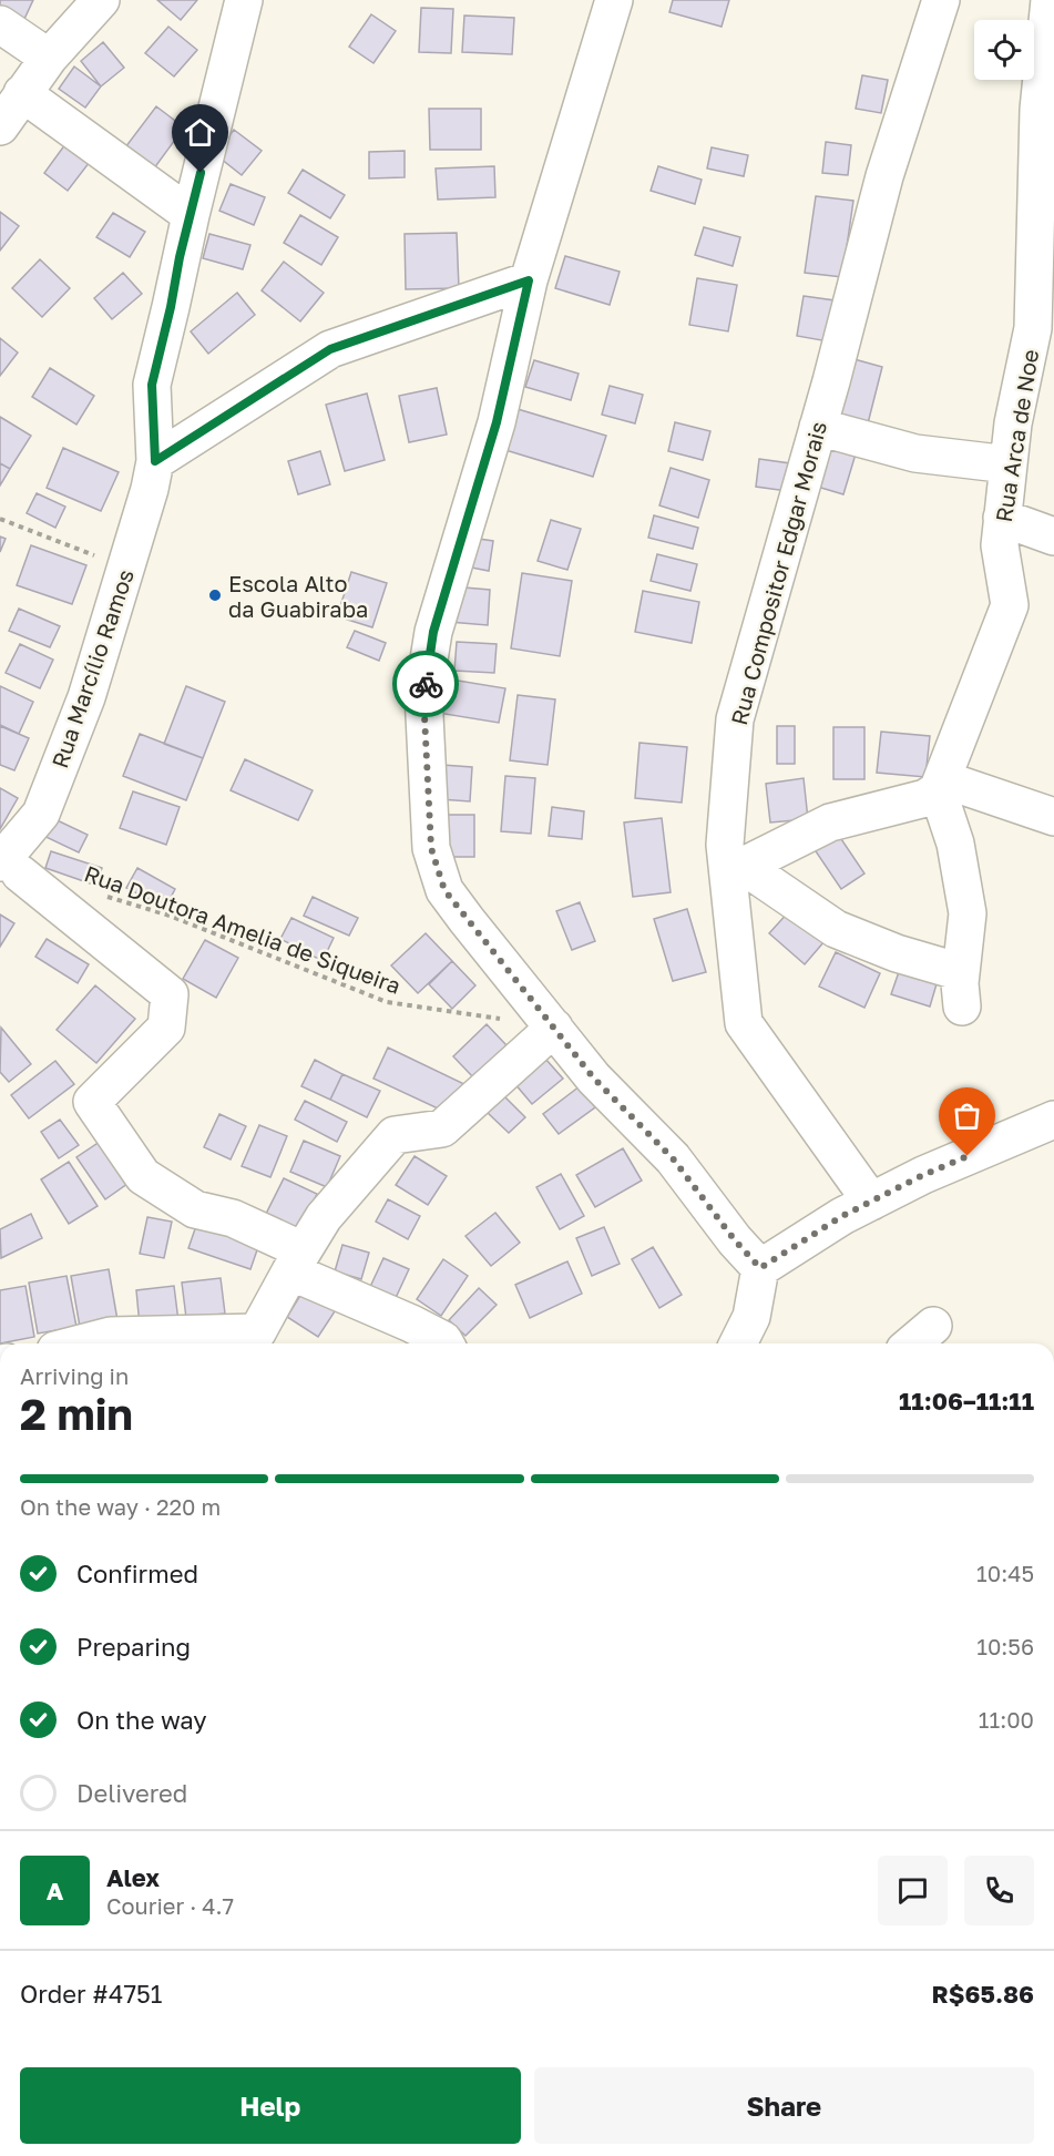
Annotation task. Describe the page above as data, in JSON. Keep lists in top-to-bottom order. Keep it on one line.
{"streets":{"street":["Rua Arca de Noe","Rua Compositor Edgar Morais","Rua Marcílio Ramos"],"path":["Rua Doutora Amelia de Siqueira"]},"places":["Escola Alto da Guabiraba"],"page":{"heading":["2 min","Arriving in","11:06–11:11"],"panel":["Alex","Courier · 4.7","Order #4751","R$65.86"],"bar":"On the way · 220 m","list":[["Confirmed","10:45"],["Preparing","10:56"],["On the way","11:00"],"Delivered"],"round":"A","buttons":["Help","Share"]}}
